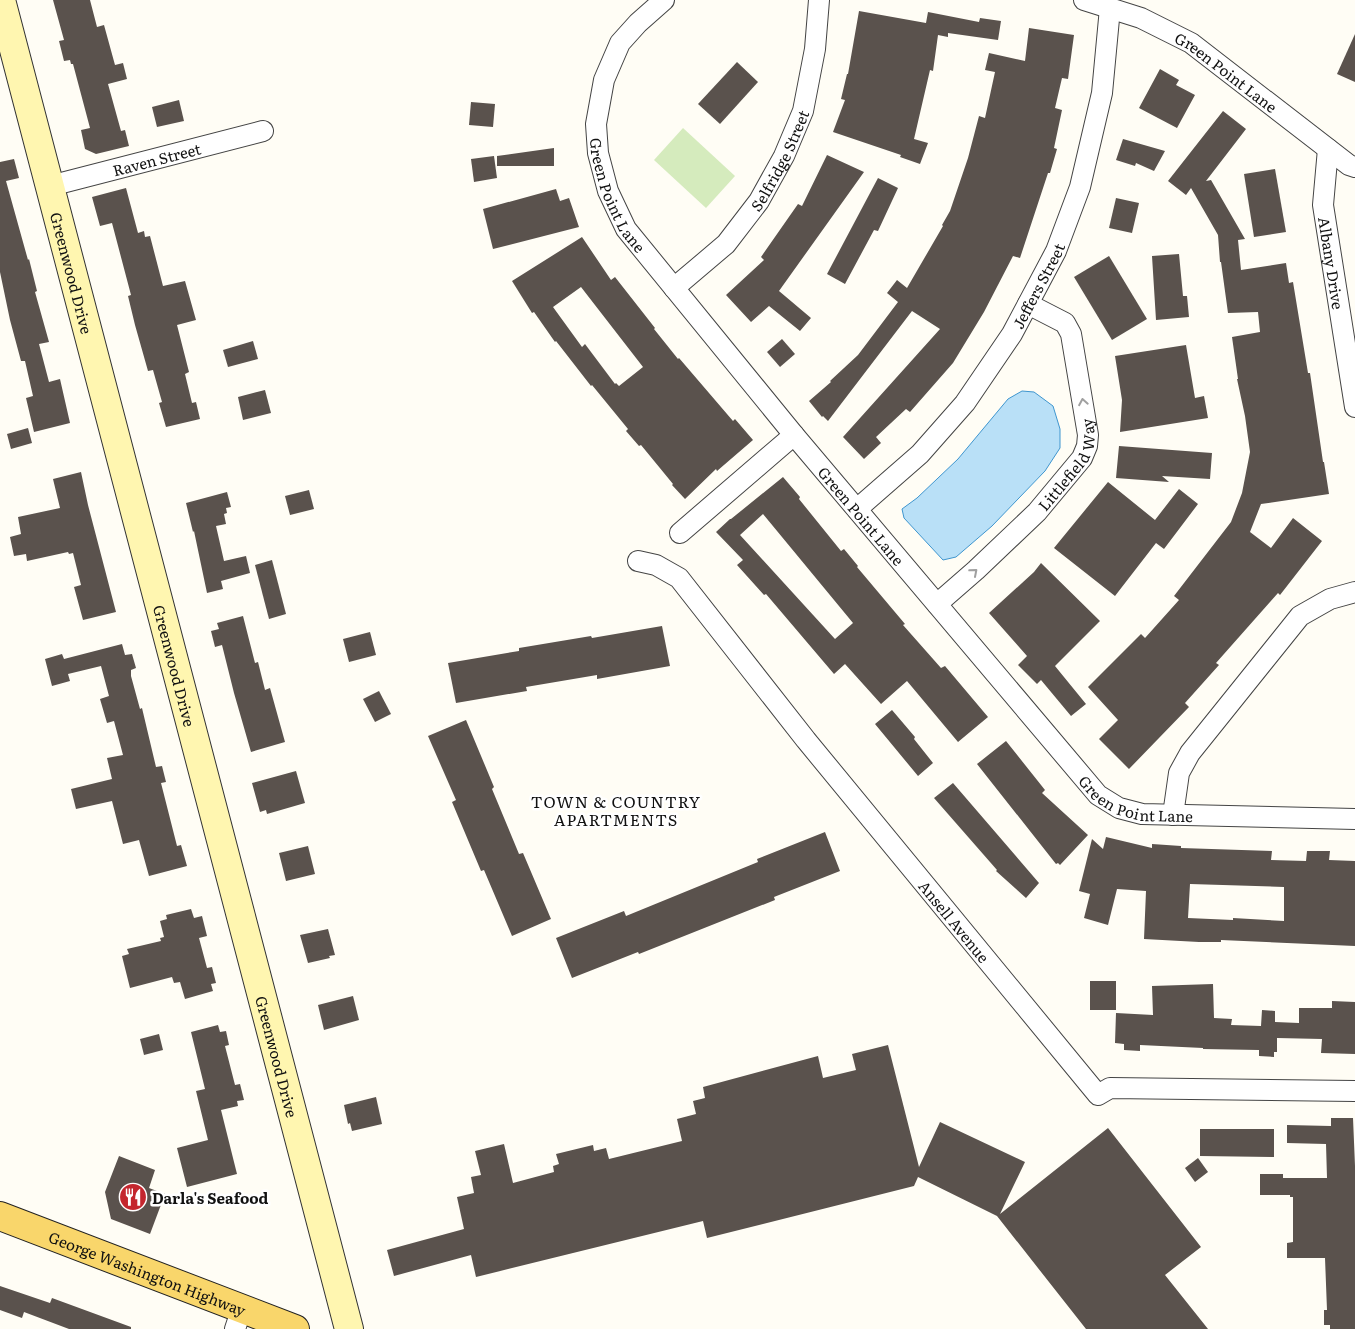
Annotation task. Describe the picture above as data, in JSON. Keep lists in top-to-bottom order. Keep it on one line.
{"streets":{"main road":["George Washington Highway"],"street":["Green Point Lane","Raven Street","Selfridge Street","Albany Drive","Greenwood Drive","Jeffers Street","Littlefield Way","Ansell Avenue"]},"crossings":[["Green Point Lane","Selfridge Street"],["Green Point Lane","Albany Drive"],["Green Point Lane","Jeffers Street"],["Green Point Lane","Littlefield Way"],["Raven Street","Greenwood Drive"],["Jeffers Street","Littlefield Way"]],"one_way":["Littlefield Way"],"districts":["TOWN & COUNTRY APARTMENTS"],"places":{"restaurant":["Darla's Seafood"]}}
